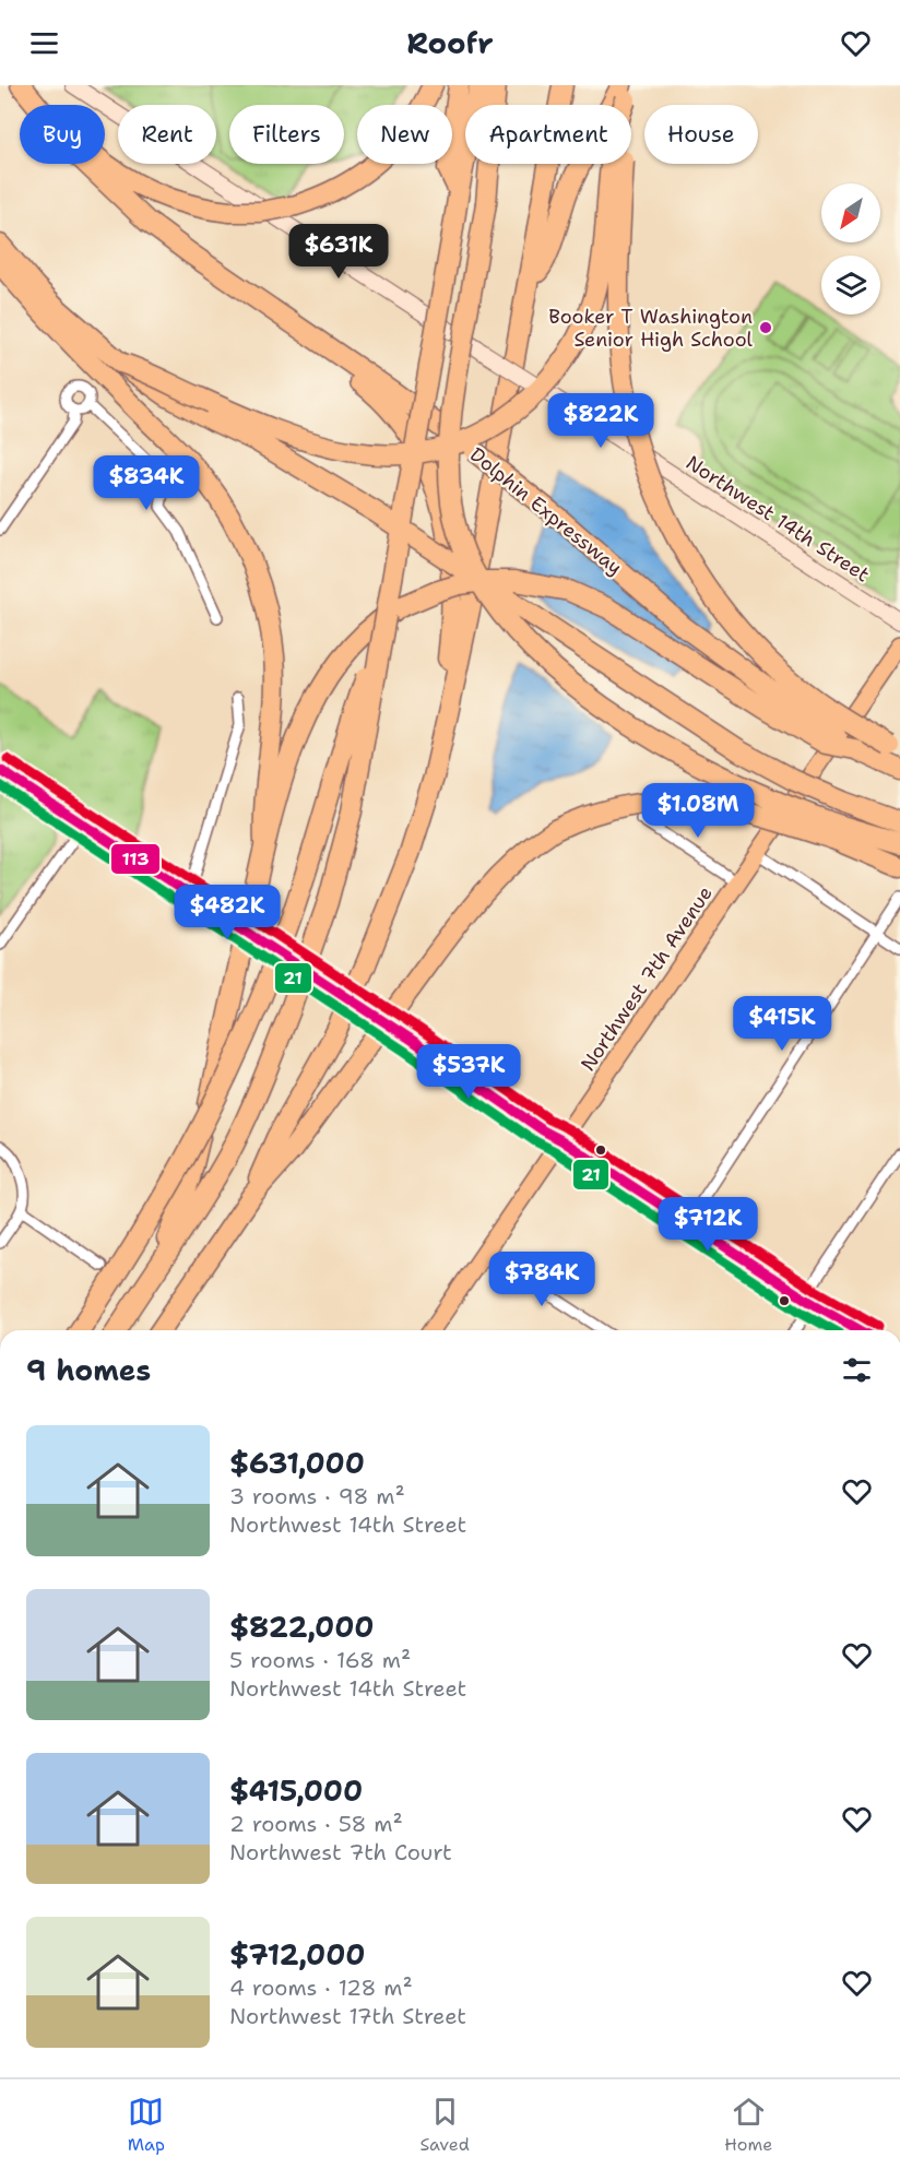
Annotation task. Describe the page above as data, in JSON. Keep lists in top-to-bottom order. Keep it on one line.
{"streets":{"highway":["Dolphin Expressway"],"main road":["Northwest 7th Avenue"],"street":["Northwest 14th Street"]},"places":["Booker T Washington Senior High School"],"lines":["transit line 113","transit line 21"],"north":"bottom left","page":{"header":"Roofr","chip":["Buy","Rent","Filters","New","Apartment","House"],"price":["$631K","$822K","$834K","$1.08M","$482K","$415K","$537K","$712K","$784K"],"heading":"9 homes","list":[{"name":"$631,000","note":"3 rooms · 98 m² · Northwest 14th Street"},{"name":"$822,000","note":"5 rooms · 168 m² · Northwest 14th Street"},{"name":"$415,000","note":"2 rooms · 58 m² · Northwest 7th Court"},{"name":"$712,000","note":"4 rooms · 128 m² · Northwest 17th Street"}],"tabs":["Map","Saved","Home"]}}
